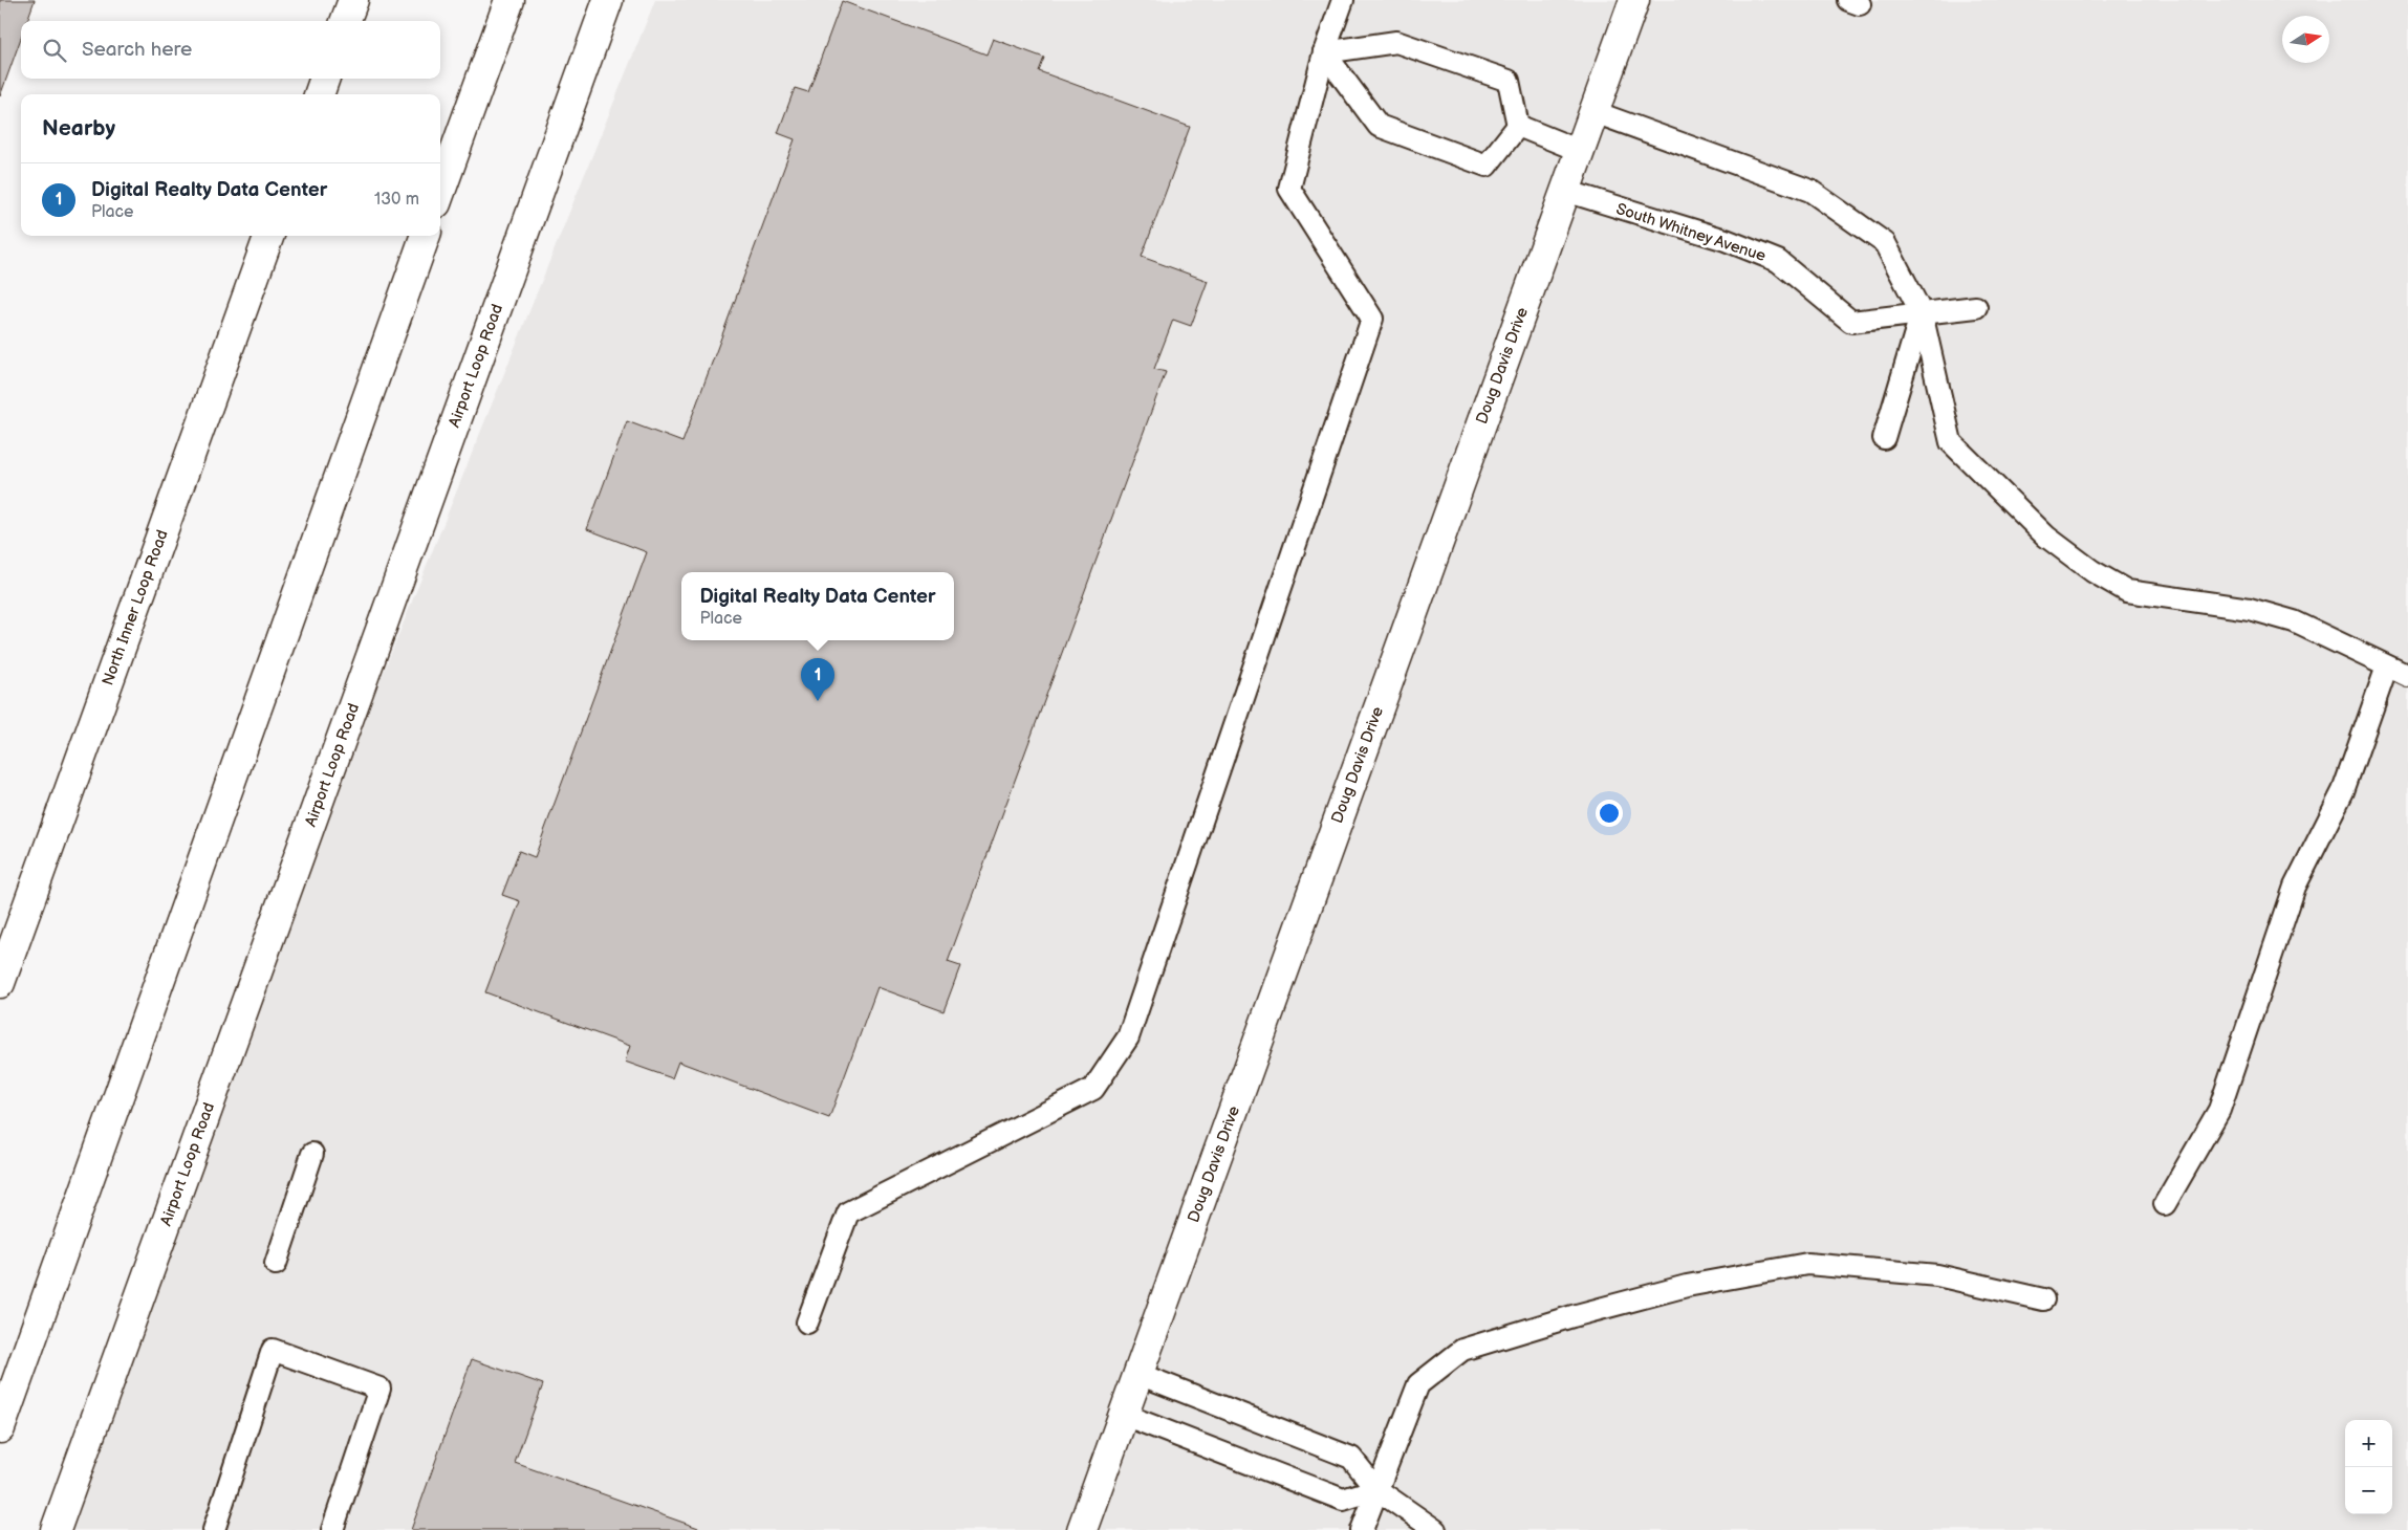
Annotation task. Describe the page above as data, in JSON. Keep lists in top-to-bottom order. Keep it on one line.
{"streets":{"main road":["Airport Loop Road","Doug Davis Drive","North Inner Loop Road"],"lane":["South Whitney Avenue"]},"crossings":[["South Whitney Avenue","Doug Davis Drive"]],"north":"right","page":{"search":"Search here","heading":"Nearby","list":[{"mark":"1","name":"Digital Realty Data Center","note":"Place","value":"130 m"}],"popup":["Digital Realty Data Center","Place"],"pins":"1","map_buttons":["+","−"]}}
